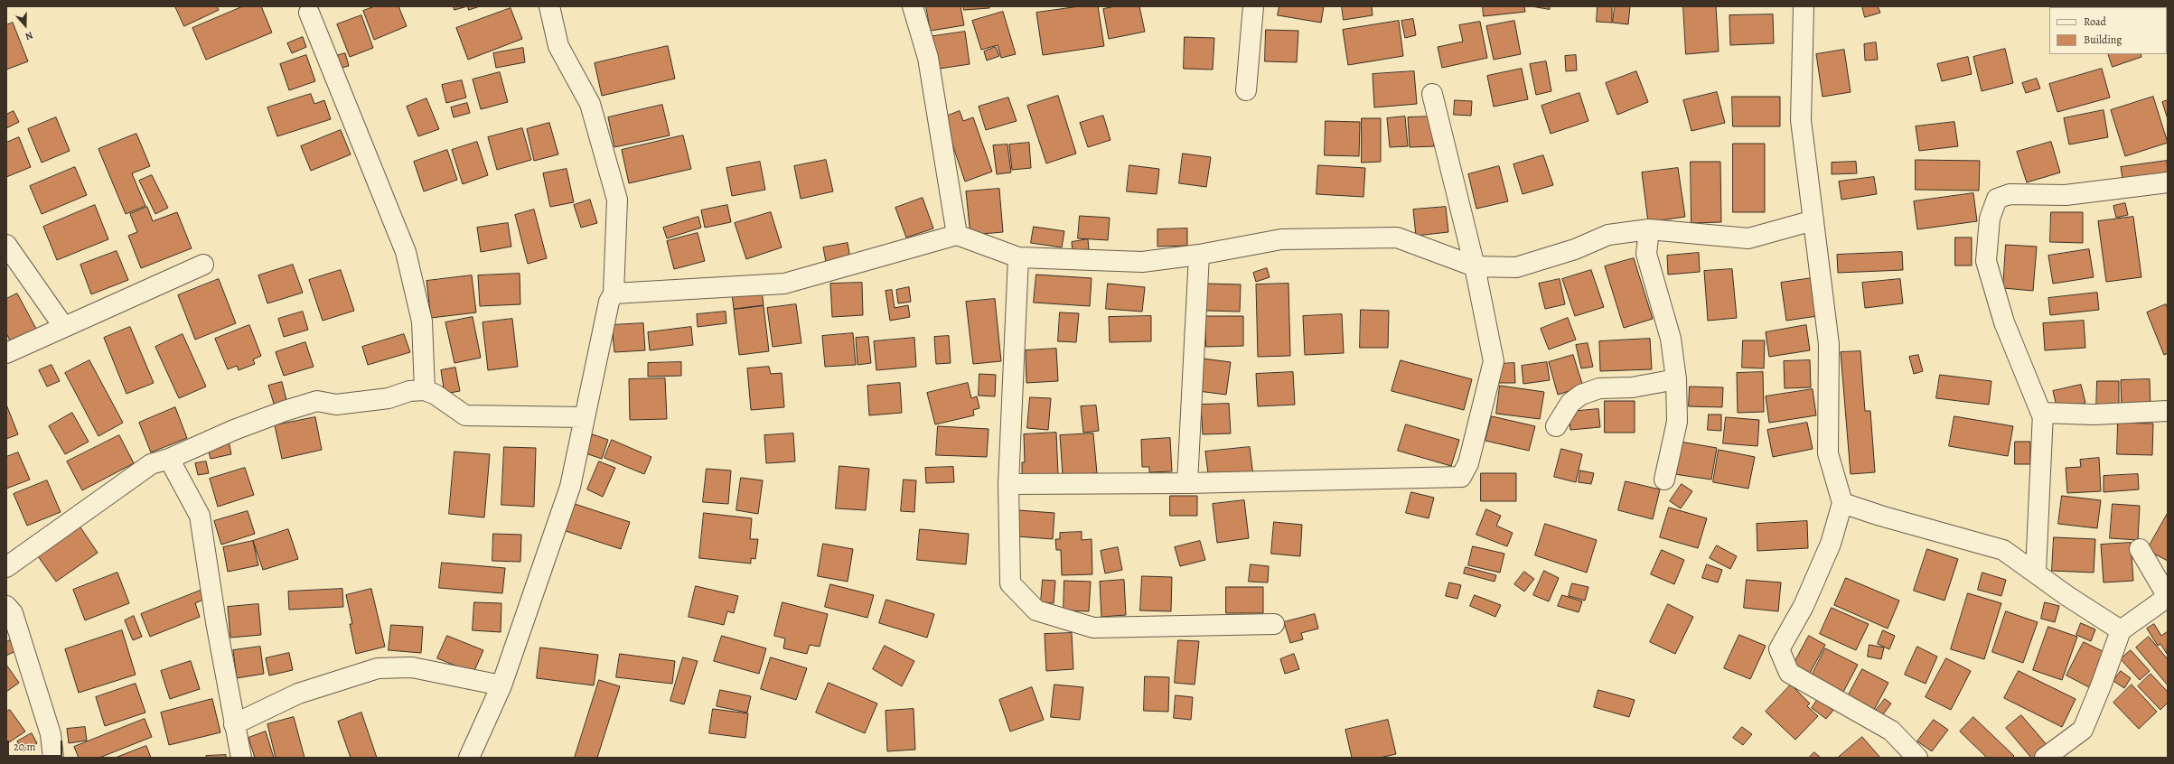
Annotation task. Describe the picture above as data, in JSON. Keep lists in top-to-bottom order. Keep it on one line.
{"legend":["Road","Building"],"scale_bar":"20 m","north":"bottom"}
